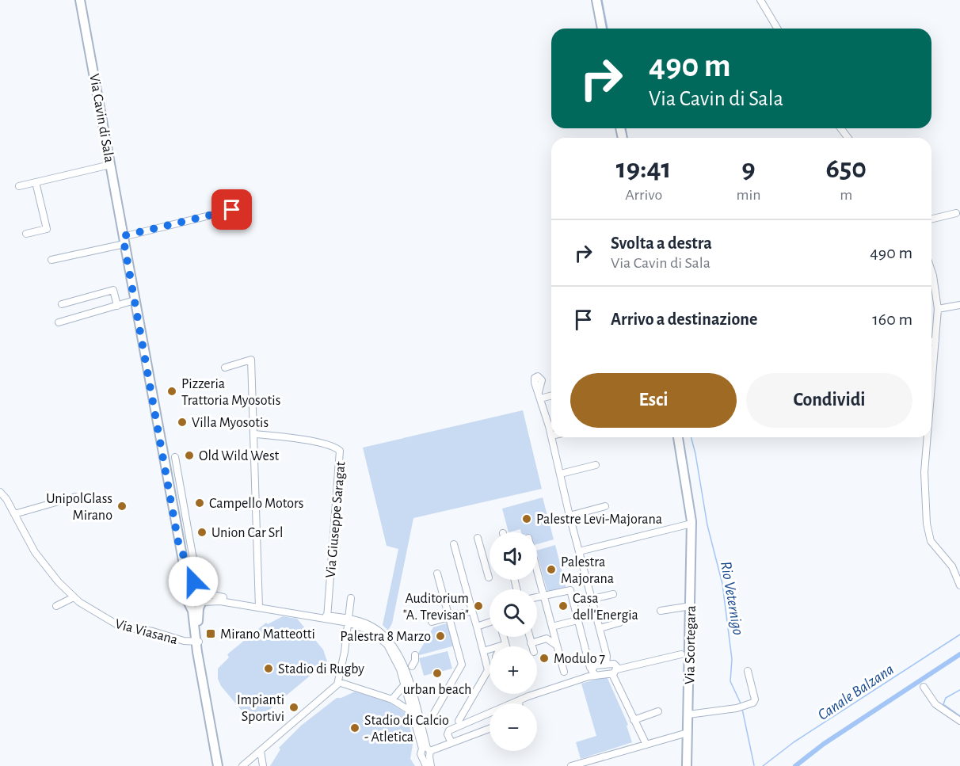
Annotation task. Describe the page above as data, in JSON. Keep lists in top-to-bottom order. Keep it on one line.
{"streets":{"main road":["Via Cavin di Sala","Via Scortegara"],"street":["Via Giuseppe Saragat","Via Viasana"]},"water":["Rio Veternigo","Canale Balzana"],"places":{"other":["Pizzeria Trattoria Myosotis","Villa Myosotis","Old Wild West","Campello Motors","UnipolGlass Mirano","Palestre Levi-Majorana","Union Car Srl","Palestra Majorana","Auditorium \"A. Trevisan\"","Casa dell'Energia","Palestra 8 Marzo","Modulo 7","Stadio di Rugby","urban beach","Impianti Sportivi","Stadio di Calcio - Atletica"],"transit":["Mirano Matteotti"]},"page":{"turn":["490 m","Via Cavin di Sala"],"eta":["19:41","Arrivo","9","min","650","m"],"list":[{"name":"Svolta a destra","note":"Via Cavin di Sala","value":"490 m"},{"name":"Arrivo a destinazione","value":"160 m"}],"buttons":["Esci","Condividi"],"map_buttons":["+","−"]}}
